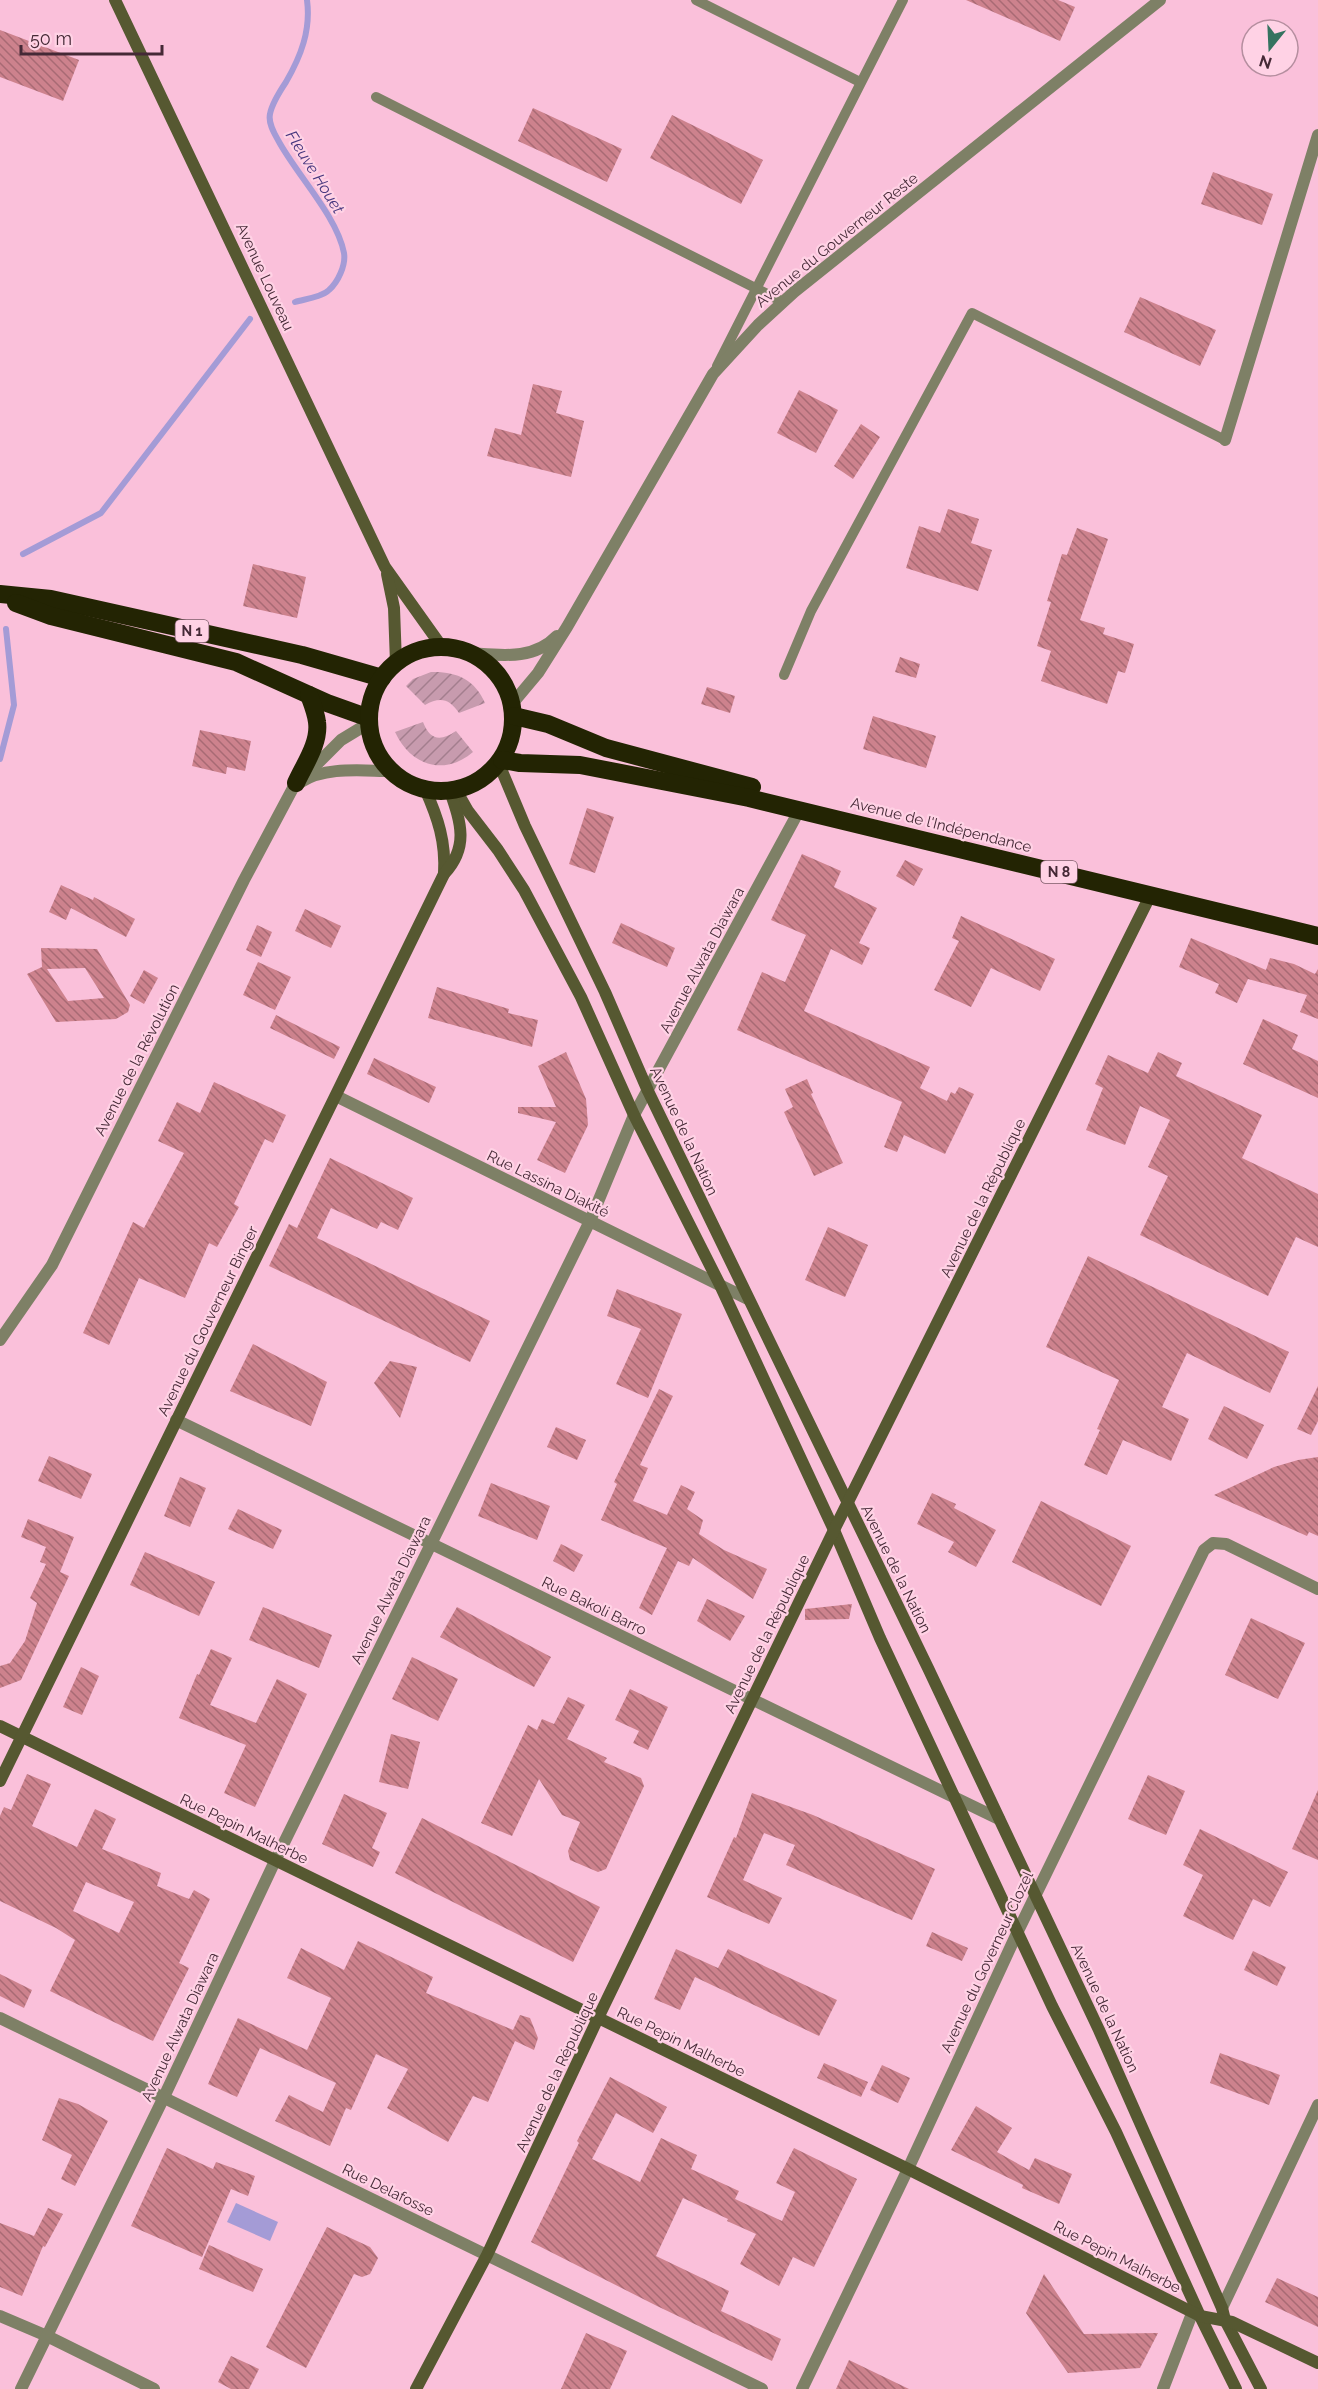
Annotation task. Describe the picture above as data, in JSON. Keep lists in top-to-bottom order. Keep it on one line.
{"streets":{"highway":["N 1","Avenue de l'Indépendance","N 8"],"main road":["Avenue Louveau","Avenue de la Nation","Avenue de la République","Avenue du Gouverneur Binger","Rue Pepin Malherbe"],"street":["Avenue du Gouverneur Reste","Avenue Alwata Diawara","Avenue de la Révolution","Rue Lassina Diakité","Rue Bakoli Barro","Avenue du Governeur Clozel","Rue Delafosse"]},"crossings":[["Avenue du Gouverneur Reste","Avenue Louveau"],["Avenue du Gouverneur Reste","N 1"],["Avenue du Gouverneur Reste","Avenue de l'Indépendance"],["Avenue du Gouverneur Reste","Avenue de la Révolution"],["Avenue du Gouverneur Reste","Avenue de la Nation"],["Avenue du Gouverneur Reste","Avenue du Gouverneur Binger"],["Avenue Louveau","N 1"],["Avenue Louveau","Avenue de l'Indépendance"],["Avenue Louveau","Avenue de la Révolution"],["Avenue Louveau","Avenue de la Nation"],["Avenue Louveau","Avenue du Gouverneur Binger"],["N 1","Avenue de l'Indépendance"],["N 1","Avenue de la Révolution"],["N 1","Avenue de la Nation"],["N 1","Avenue du Gouverneur Binger"],["Avenue de l'Indépendance","Avenue Alwata Diawara"],["Avenue de l'Indépendance","Avenue de la Révolution"],["Avenue de l'Indépendance","Avenue de la Nation"],["Avenue de l'Indépendance","Avenue de la République"],["Avenue de l'Indépendance","Avenue du Gouverneur Binger"],["Avenue Alwata Diawara","Avenue de la Nation"],["Avenue Alwata Diawara","Rue Lassina Diakité"],["Avenue Alwata Diawara","Rue Bakoli Barro"],["Avenue Alwata Diawara","Rue Pepin Malherbe"],["Avenue Alwata Diawara","Rue Delafosse"],["Avenue de la Révolution","Avenue de la Nation"],["Avenue de la Révolution","Avenue du Gouverneur Binger"],["Avenue de la Nation","Rue Lassina Diakité"],["Avenue de la Nation","Avenue de la République"],["Avenue de la Nation","Avenue du Gouverneur Binger"],["Avenue de la Nation","Rue Bakoli Barro"],["Avenue de la Nation","Rue Pepin Malherbe"],["Avenue de la Nation","Avenue du Governeur Clozel"],["Rue Lassina Diakité","Avenue du Gouverneur Binger"],["Avenue de la République","Rue Bakoli Barro"],["Avenue de la République","Rue Pepin Malherbe"],["Avenue de la République","Rue Delafosse"],["Avenue du Gouverneur Binger","Rue Bakoli Barro"],["Avenue du Gouverneur Binger","Rue Pepin Malherbe"],["Rue Pepin Malherbe","Avenue du Governeur Clozel"]],"water":["Fleuve Houet"],"scale_bar":"50 m","north":"bottom"}
